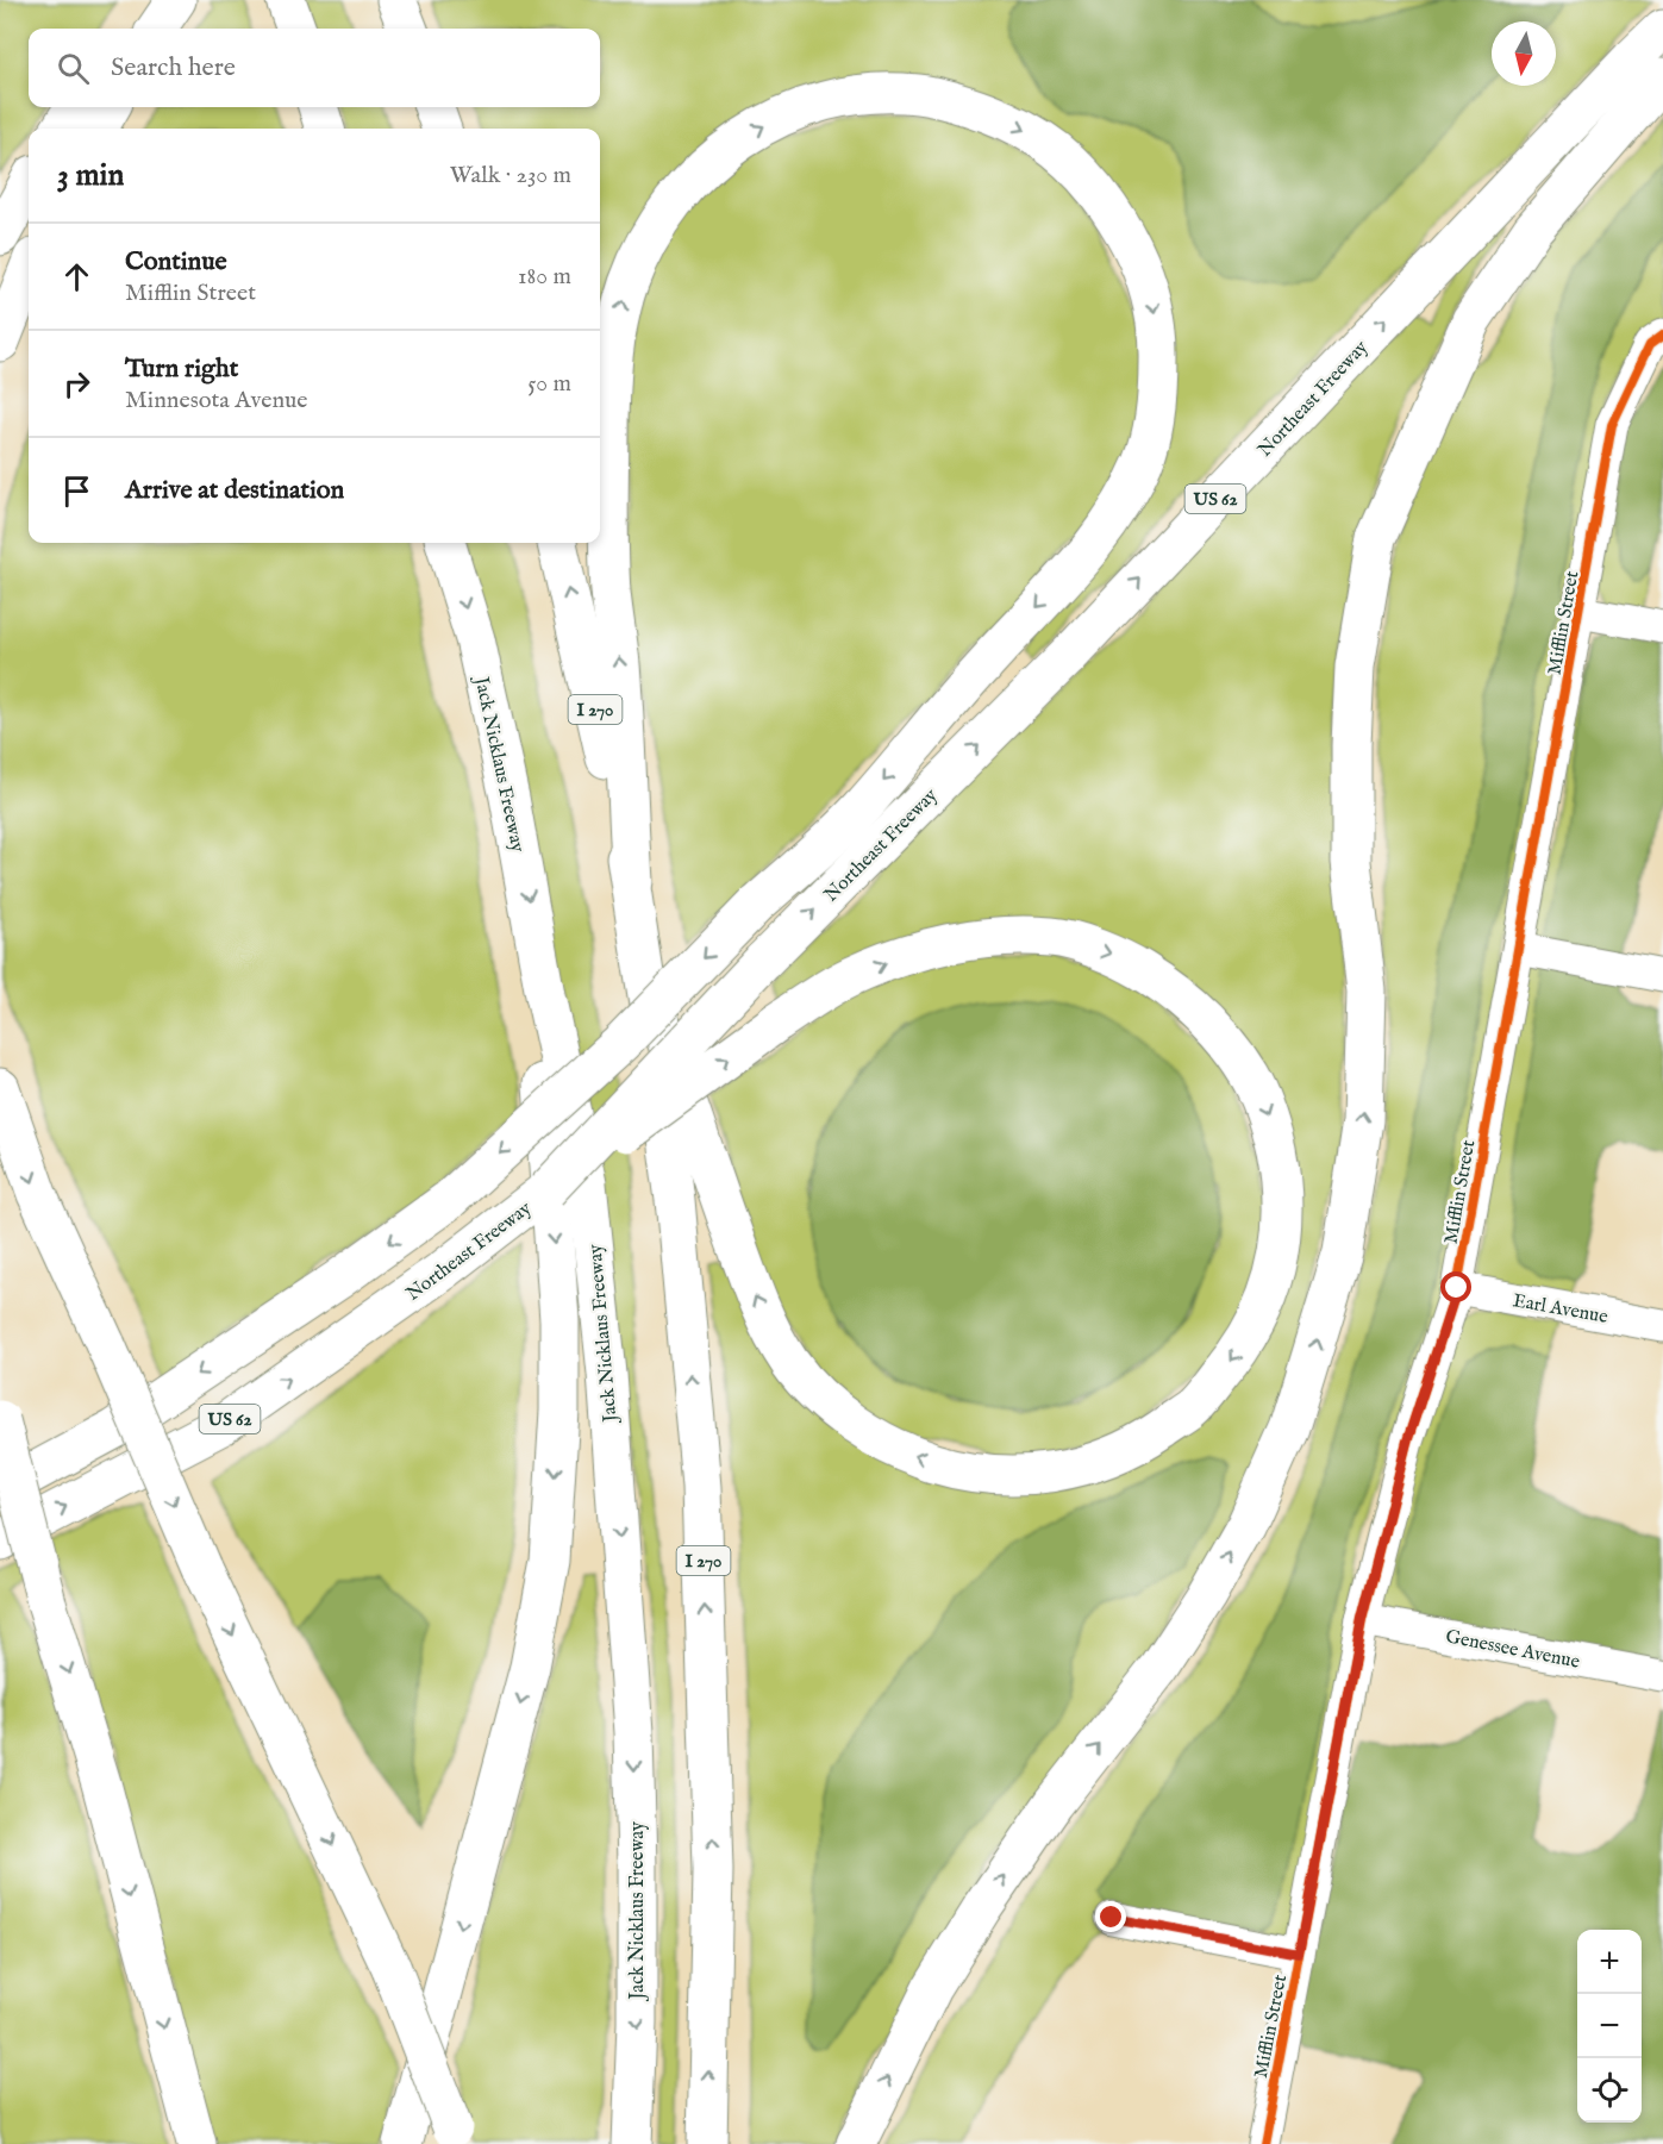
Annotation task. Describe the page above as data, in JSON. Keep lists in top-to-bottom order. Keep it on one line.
{"streets":{"highway":["Northeast Freeway","US 62","I 270","Jack Nicklaus Freeway"],"street":["Mifflin Street","Earl Avenue","Genessee Avenue"]},"crossings":[["Mifflin Street","Earl Avenue"],["Mifflin Street","Genessee Avenue"]],"one_way":["Northeast Freeway"],"north":"bottom","page":{"search":"Search here","heading":["3 min","Walk · 230 m"],"list":[["Continue","Mifflin Street","180 m"],["Turn right","Minnesota Avenue","50 m"],"Arrive at destination"],"map_buttons":["+","−"]}}
